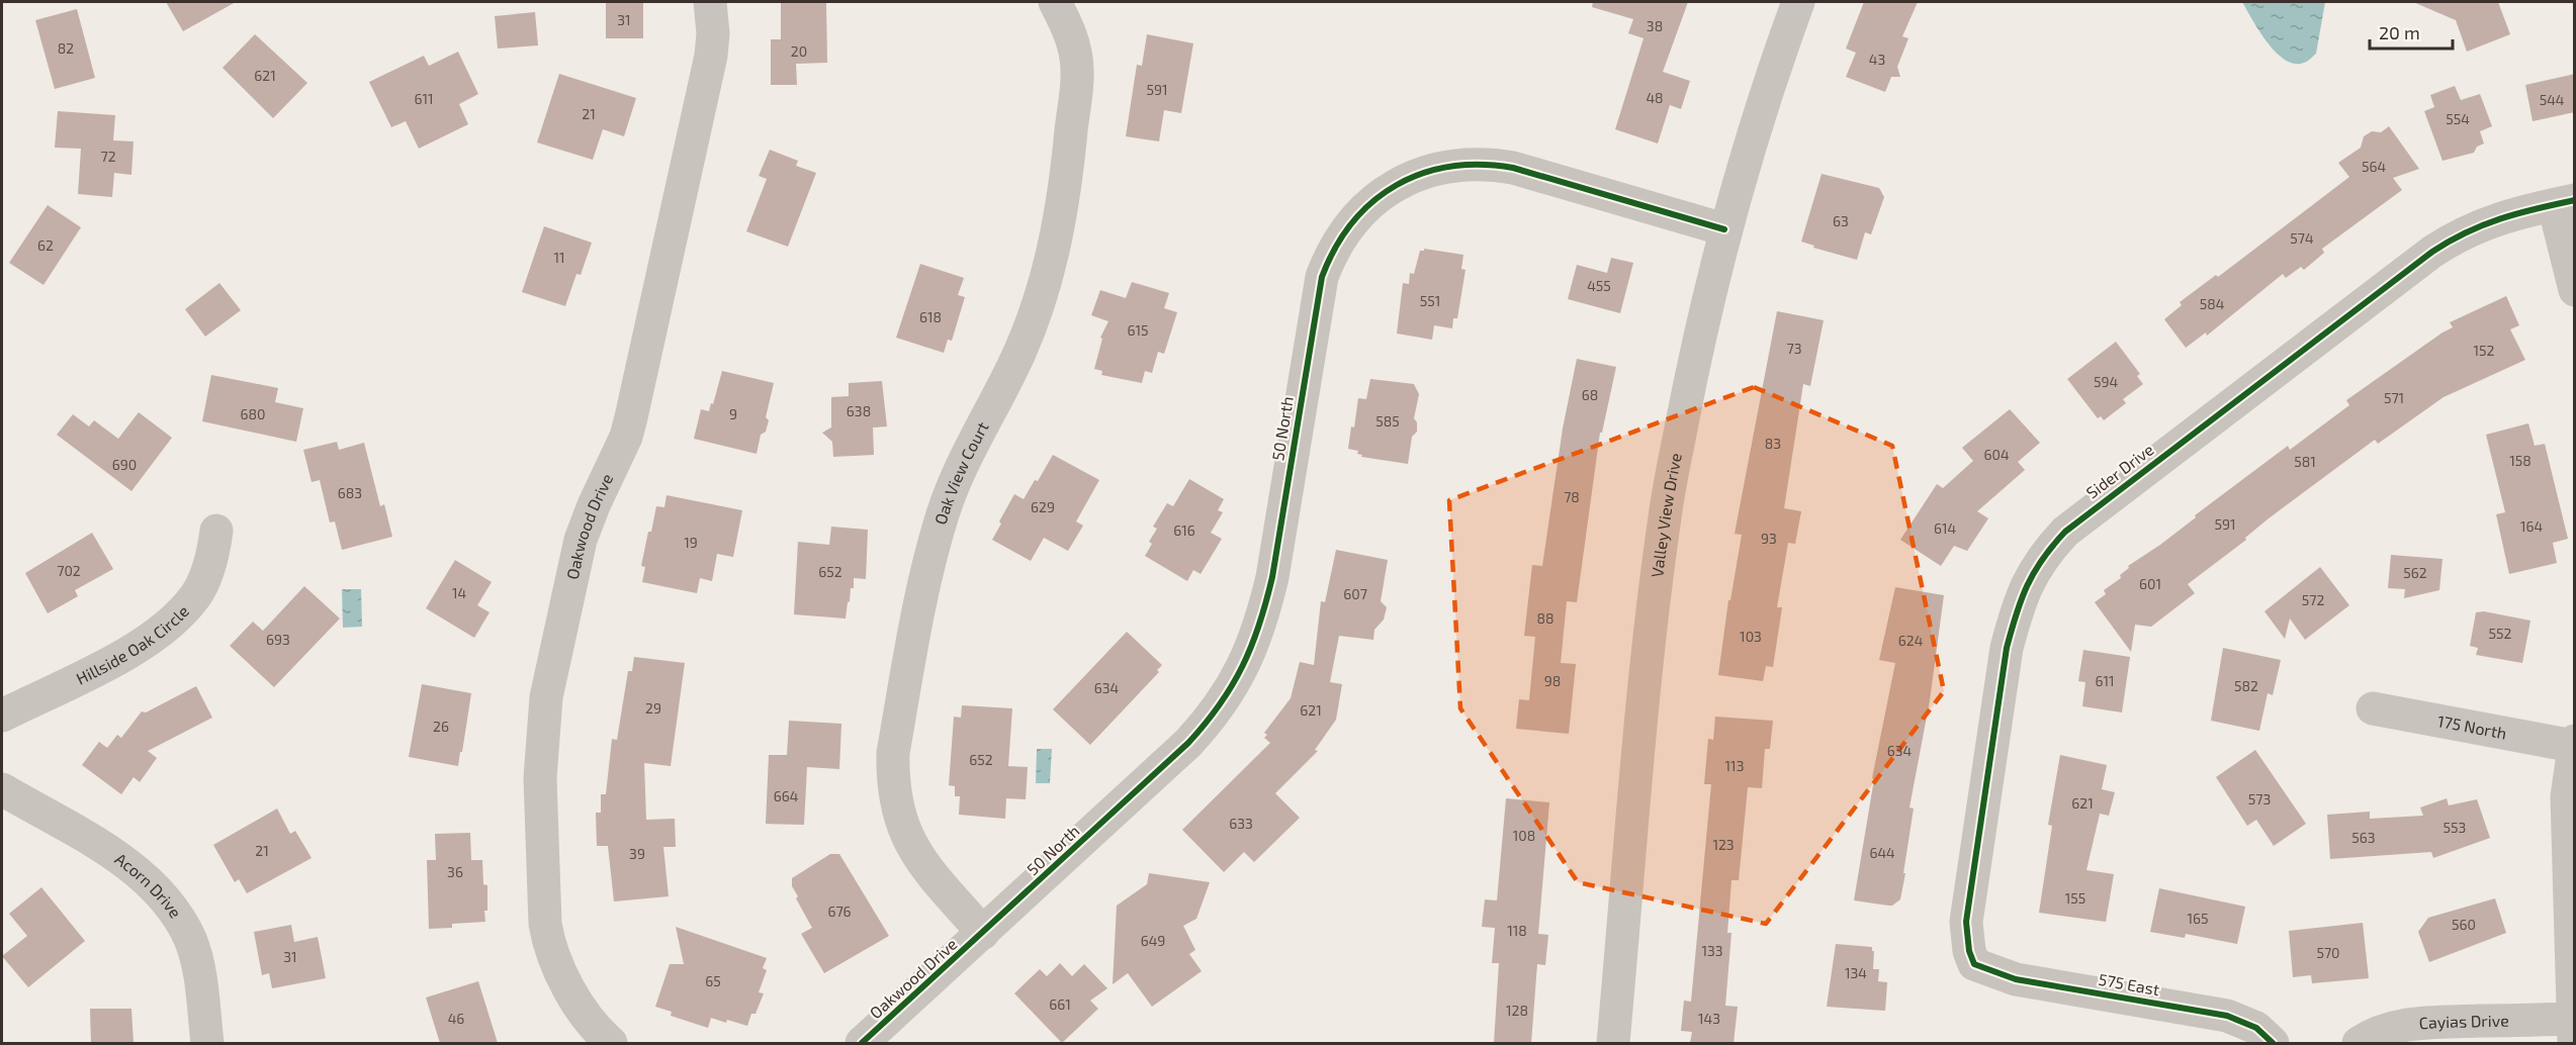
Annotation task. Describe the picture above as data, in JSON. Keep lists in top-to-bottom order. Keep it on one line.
{"streets":{"street":["50 North","Sider Drive","Oak View Court","Valley View Drive","Oakwood Drive","Hillside Oak Circle","175 North","Acorn Drive","575 East","Cayias Drive"]},"crossings":[["50 North","Oak View Court"],["50 North","Valley View Drive"],["50 North","Oakwood Drive"],["Sider Drive","575 East"],["Oak View Court","Oakwood Drive"]],"house_numbers":["31","38","82","20","43","621","591","48","611","544","21","554","72","564","63","574","62","11","455","551","584","618","615","73","152","594","68","571","638","680","9","585","83","604","158","581","690","683","78","629","591","164","614","616","93","19","702","652","562","601","14","607","572","88","552","103","693","624","98","611","582","634","29","621","26","634","652","113","664","573","621","633","553","108","563","123","21","644","39","36","155","676","165","560","118","649","133","570","31","134","65","661","128","46","143"],"scale_bar":"20 m"}
